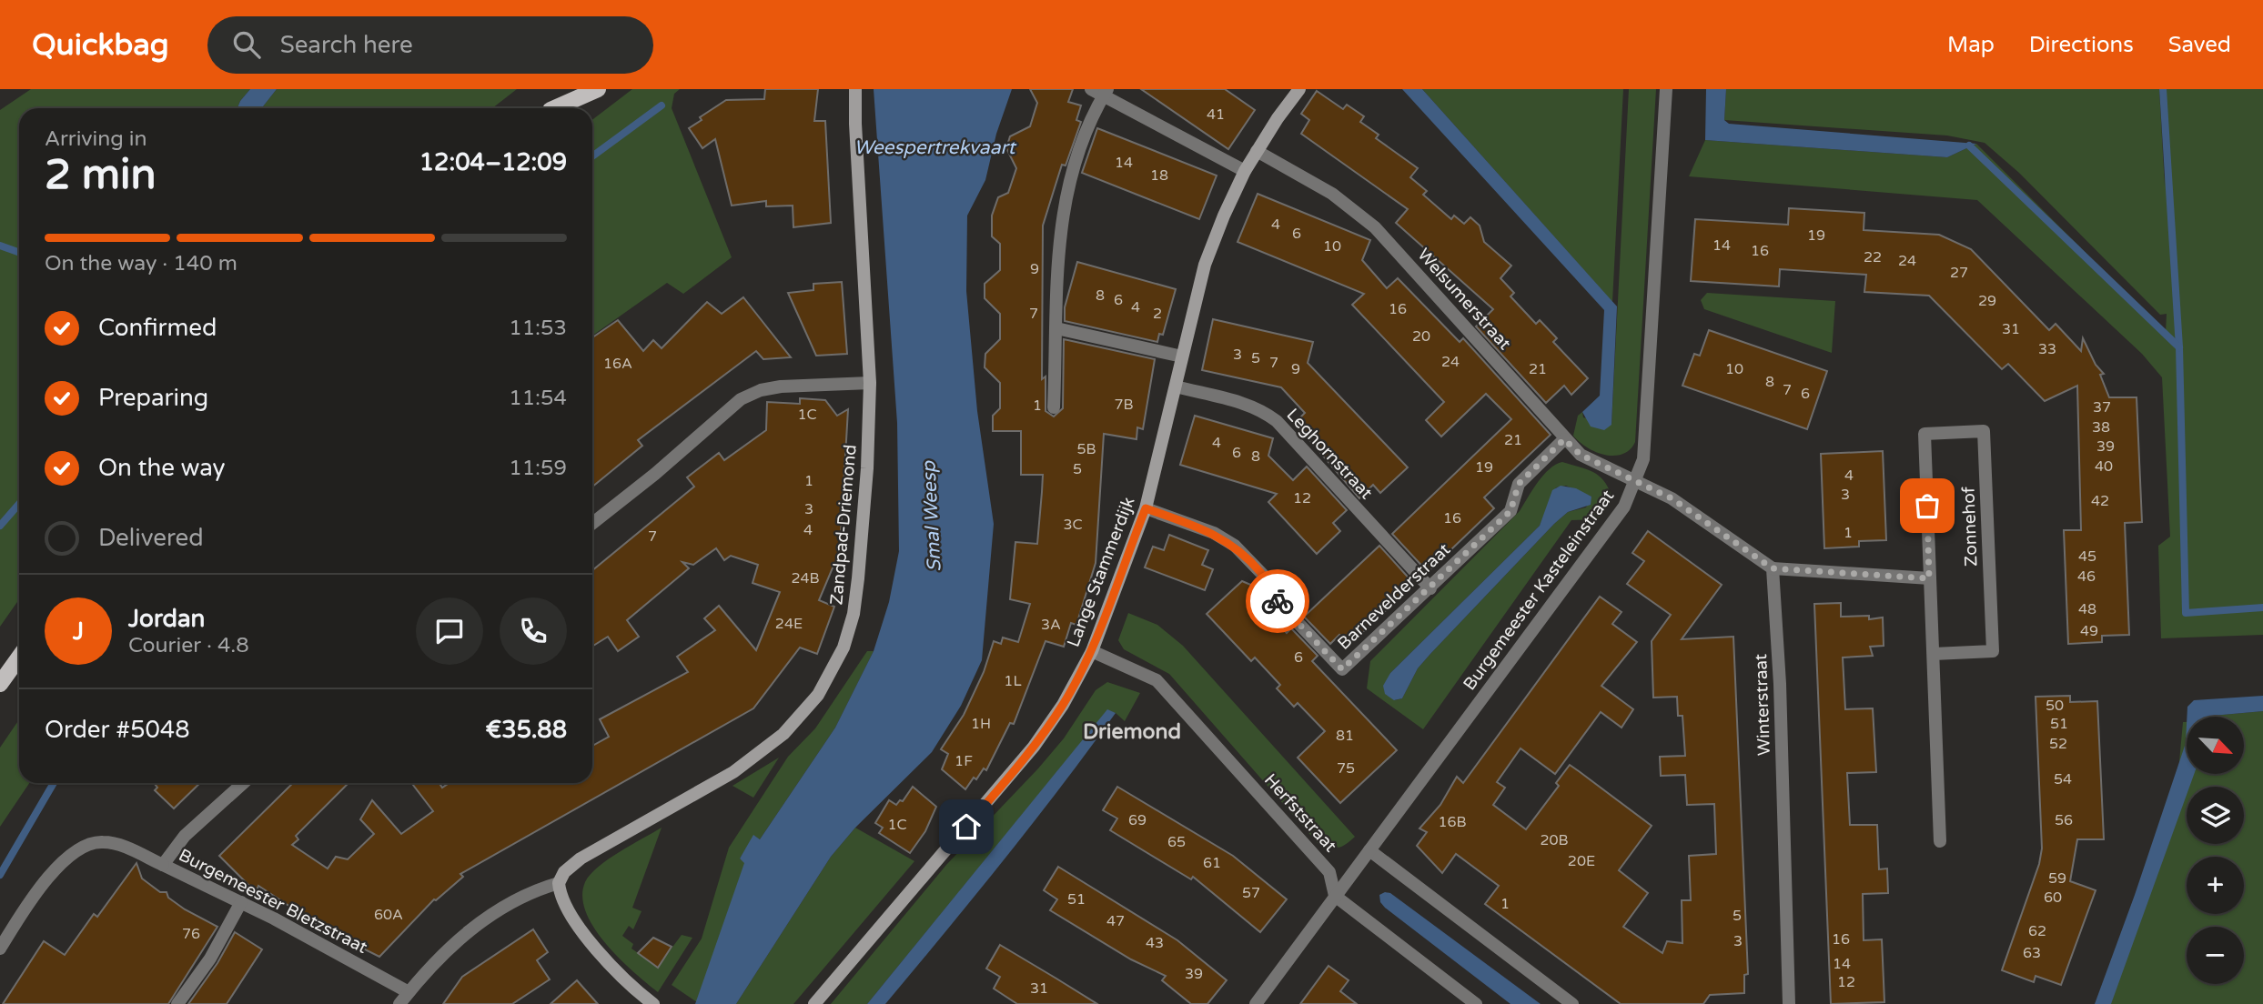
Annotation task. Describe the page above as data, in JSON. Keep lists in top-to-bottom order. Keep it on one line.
{"streets":{"street":["Welsumerstraat","Leghornstraat","Zandpad-Driemond","Zonnehof","Lange Stammerdijk","Burgemeester Kasteleinstraat","Barnevelderstraat","Winterstraat","Herfststraat","Burgemeester Bletzstraat"]},"crossings":[["Welsumerstraat","Lange Stammerdijk"],["Welsumerstraat","Burgemeester Kasteleinstraat"],["Welsumerstraat","Barnevelderstraat"],["Leghornstraat","Lange Stammerdijk"],["Leghornstraat","Barnevelderstraat"],["Lange Stammerdijk","Barnevelderstraat"],["Lange Stammerdijk","Herfststraat"],["Burgemeester Kasteleinstraat","Herfststraat"]],"districts":["Driemond"],"water":["Weespertrekvaart","Smal Weesp"],"house_numbers":["41","14","18","4","6","19","14","10","16","22","24","9","27","8","6","29","4","16","7","2","31","20","33","3","5","24","7","16A","9","21","10","8","7","6","7B","1","37","1C","38","21","4","39","5B","6","8","40","19","5","4","1","3","12","42","3","16","3C","4","1","7","45","46","24B","48","24E","3A","49","6","1L","50","1H","51","81","52","1F","75","54","69","56","16B","1C","20B","65","20E","61","59","57","60","51","1","60A","5","47","62","76","16","3","43","63","14","39","12","31"],"north":"bottom right","page":{"header":"Quickbag","search":"Search here","nav":["Map","Directions","Saved"],"heading":["2 min","Arriving in","12:04–12:09"],"panel":["Jordan","Courier · 4.8","Order #5048","€35.88"],"bar":"On the way · 140 m","list":[["Confirmed","11:53"],["Preparing","11:54"],["On the way","11:59"],"Delivered"],"round":"J","map_buttons":["+","−"]}}
